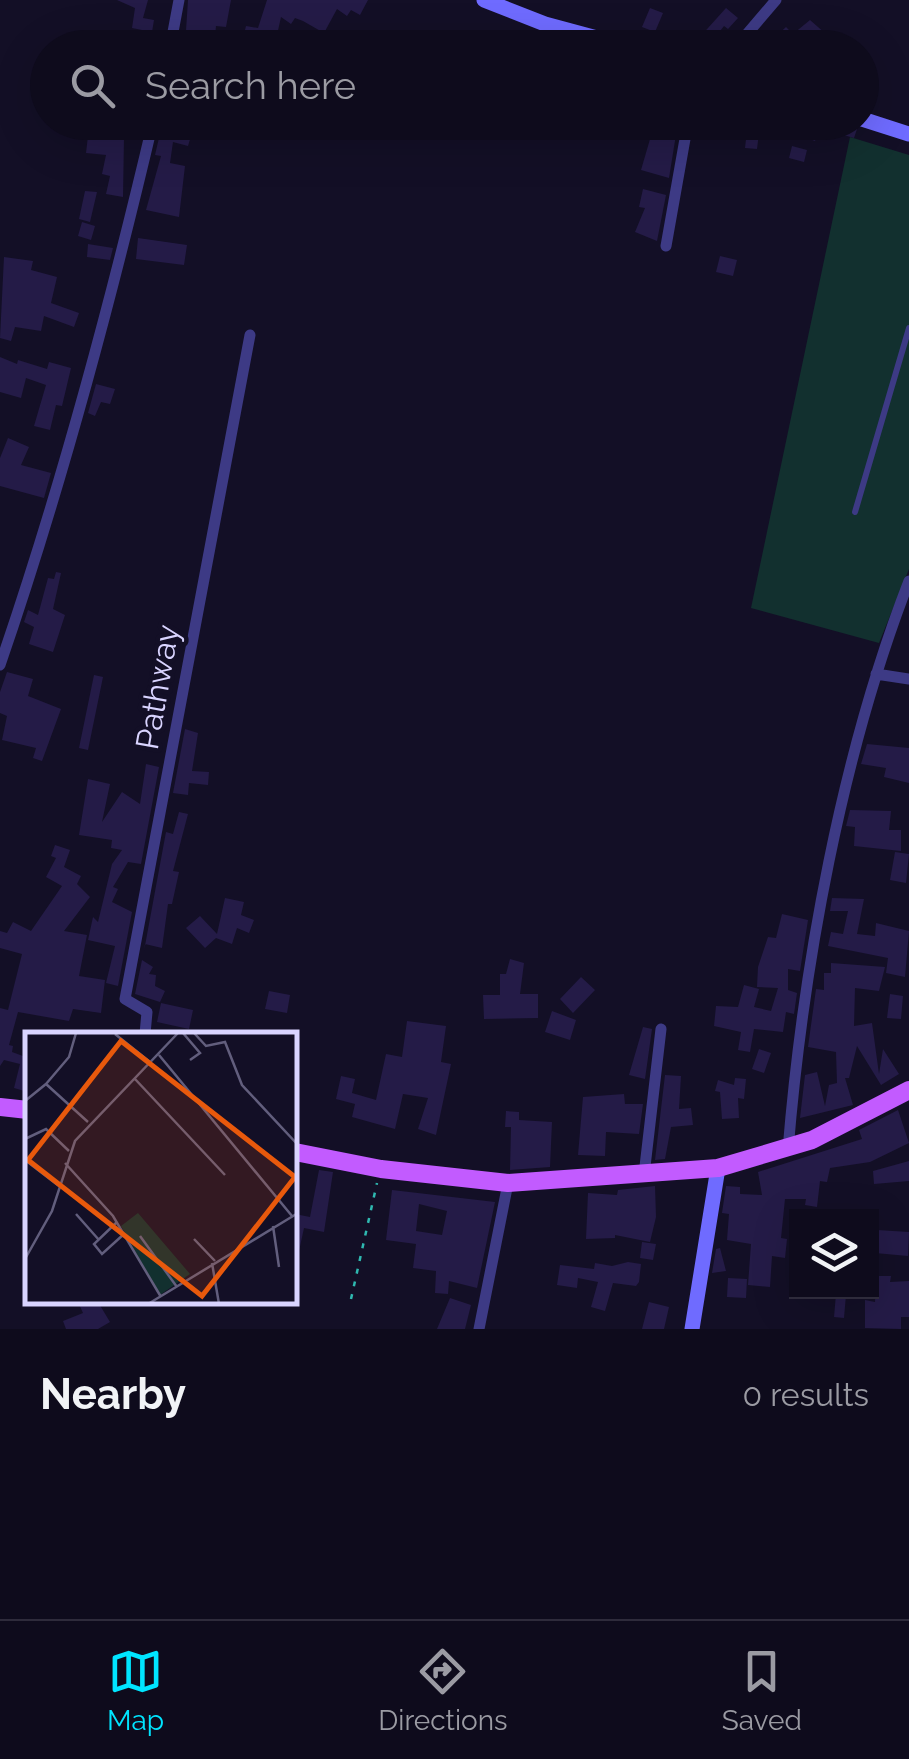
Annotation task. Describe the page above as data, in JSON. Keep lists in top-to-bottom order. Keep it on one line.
{"streets":{"street":["Pathway"]},"page":{"search":"Search here","heading":["Nearby","0 results"],"nav":["Map","Directions","Saved"]}}
